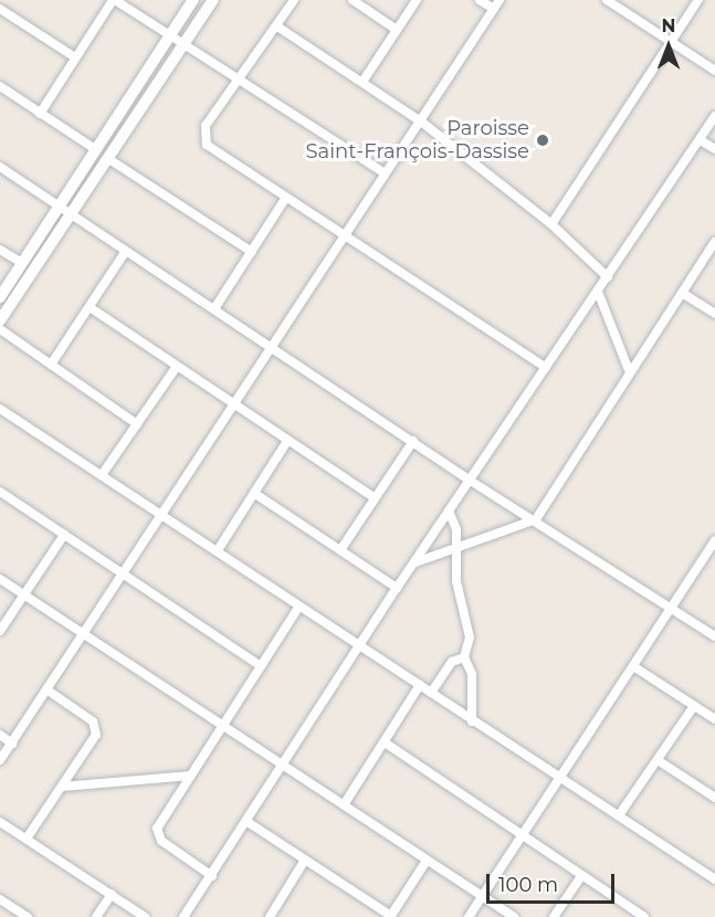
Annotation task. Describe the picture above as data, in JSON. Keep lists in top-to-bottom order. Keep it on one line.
{"places":["Paroisse Saint-François-Dassise"],"scale_bar":"100 m","north":"top"}
